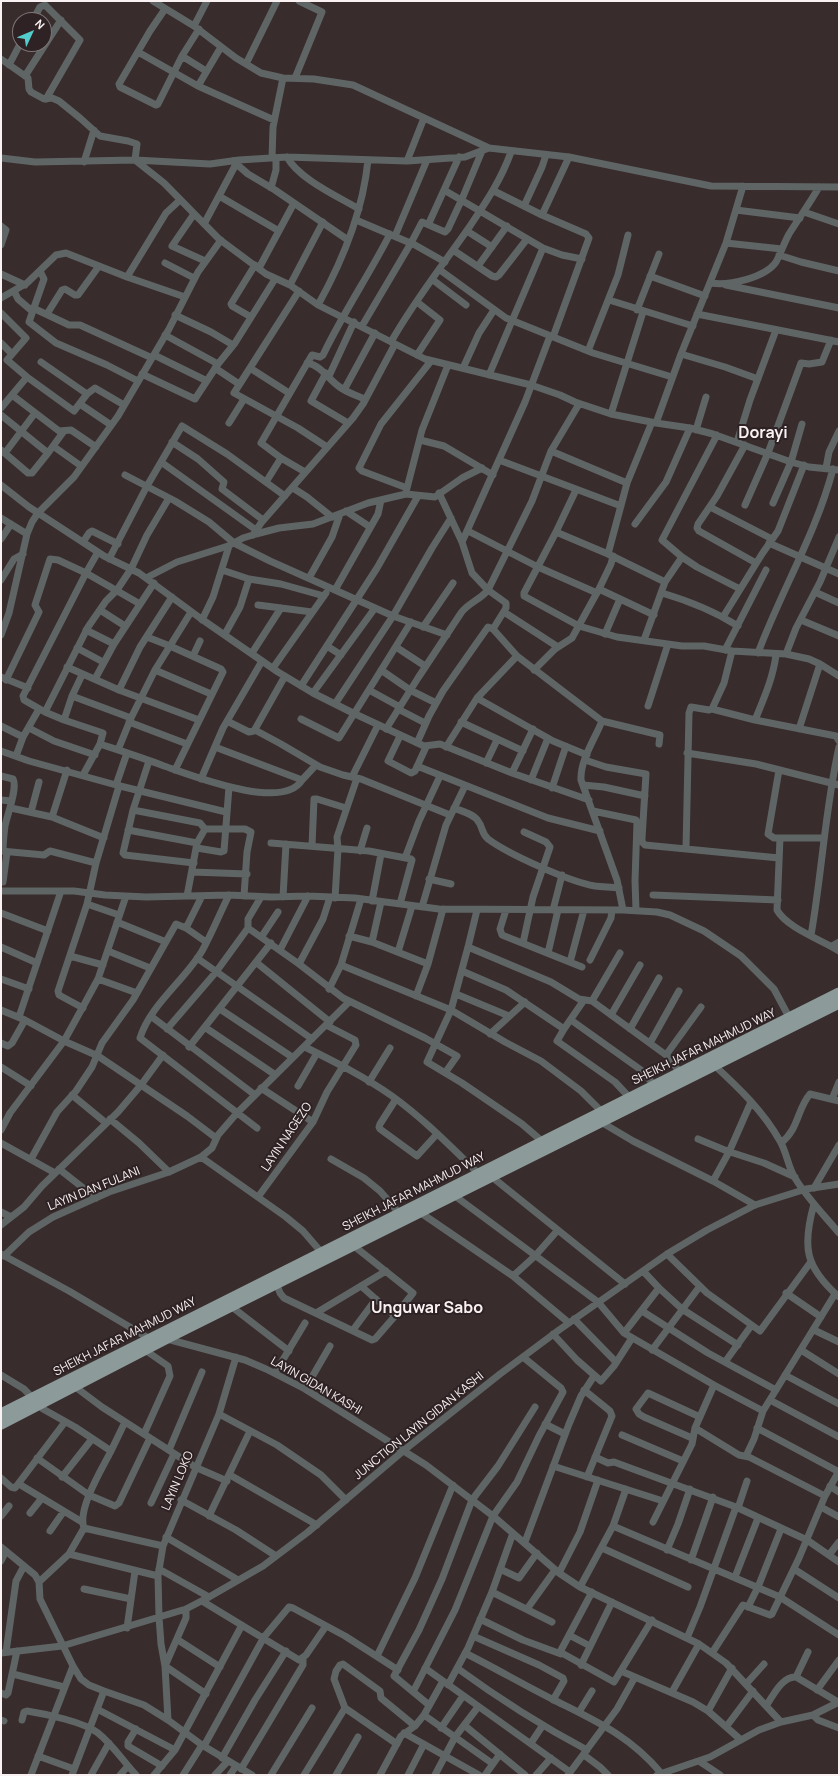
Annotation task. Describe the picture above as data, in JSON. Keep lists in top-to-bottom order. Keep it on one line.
{"streets":{"main road":["SHEIKH JAFAR MAHMUD WAY"],"street":["LAYIN NAGEZO","LAYIN DAN FULANI","LAYIN GIDAN KASHI","JUNCTION LAYIN GIDAN KASHI","LAYIN LOKO"]},"crossings":[["SHEIKH JAFAR MAHMUD WAY","LAYIN GIDAN KASHI"],["LAYIN NAGEZO","LAYIN DAN FULANI"],["LAYIN GIDAN KASHI","JUNCTION LAYIN GIDAN KASHI"],["LAYIN GIDAN KASHI","LAYIN LOKO"],["JUNCTION LAYIN GIDAN KASHI","LAYIN LOKO"]],"districts":["Dorayi","Unguwar Sabo"],"north":"top right"}
